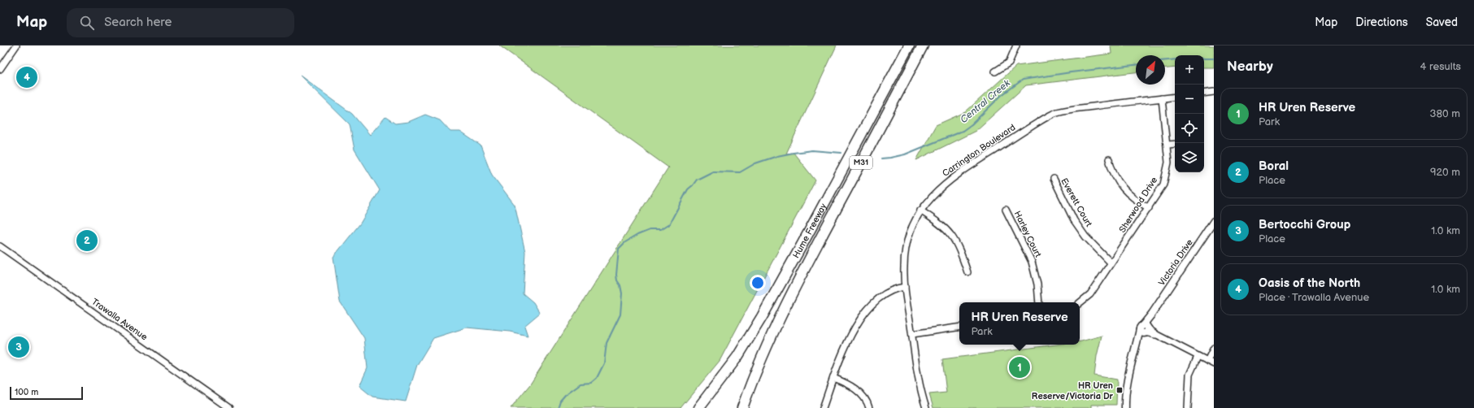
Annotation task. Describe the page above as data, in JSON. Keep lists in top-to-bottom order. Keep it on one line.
{"streets":{"highway":["M31","Hume Freeway"],"street":["Carrington Boulevard","Everett Court","Sherwood Drive","Harley Court","Victoria Drive","Trawalla Avenue"]},"crossings":[["Carrington Boulevard","Sherwood Drive"],["Everett Court","Sherwood Drive"]],"water":["Central Creek"],"places":{"transit":["HR Uren Reserve/Victoria Dr"]},"scale_bar":"100 m","north":"top right","page":{"header":"Map","search":"Search here","nav":["Map","Directions","Saved"],"heading":["Nearby","4 results"],"map_buttons":["+","−"],"pins":["4","2","3","1"],"list":[{"mark":"1","name":"HR Uren Reserve","note":"Park","value":"380 m"},{"mark":"2","name":"Boral","note":"Place","value":"920 m"},{"mark":"3","name":"Bertocchi Group","note":"Place","value":"1.0 km"},{"mark":"4","name":"Oasis of the North","note":"Place · Trawalla Avenue","value":"1.0 km"}],"popup":["HR Uren Reserve","Park"],"scale":"100 m"}}
